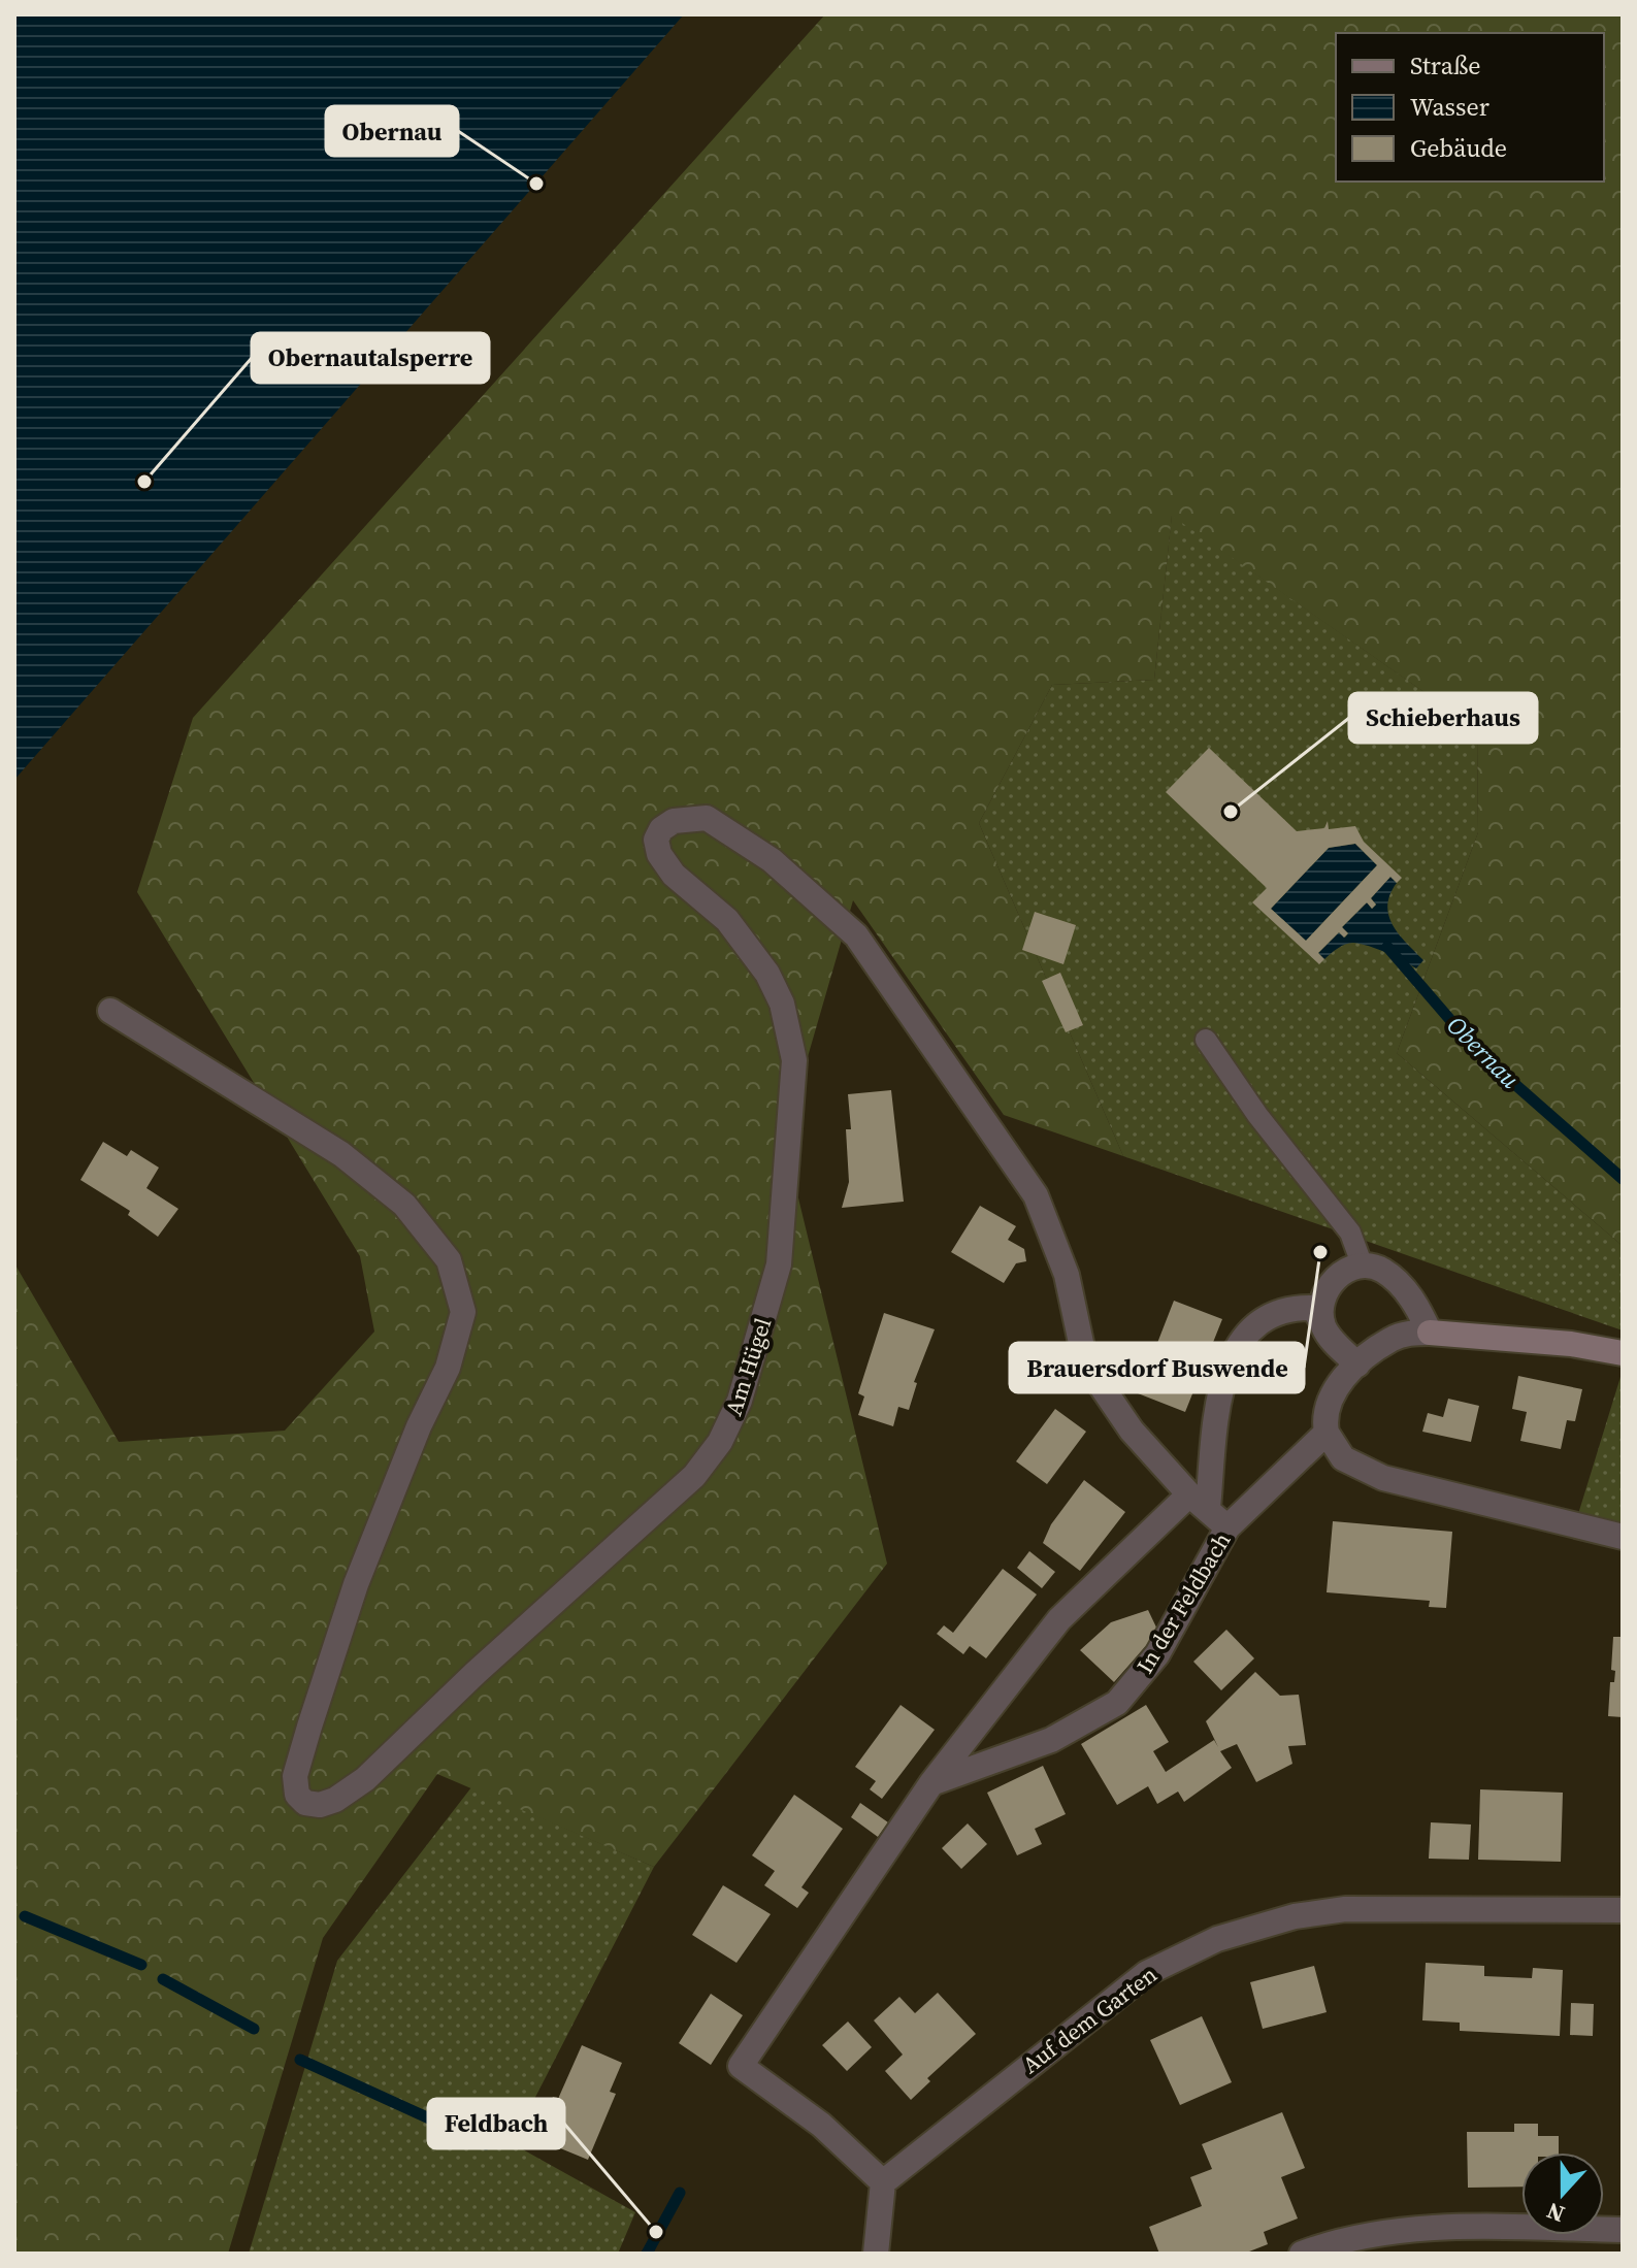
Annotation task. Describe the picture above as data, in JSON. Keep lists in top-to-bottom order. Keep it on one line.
{"streets":{"street":["Am Hügel","In der Feldbach","Auf dem Garten"]},"crossings":[["Am Hügel","In der Feldbach"]],"water":["Obernau"],"places":["Obernau","Obernautalsperre","Schieberhaus","Brauersdorf Buswende","Feldbach"],"legend":["Straße","Wasser","Gebäude"],"north":"bottom"}
